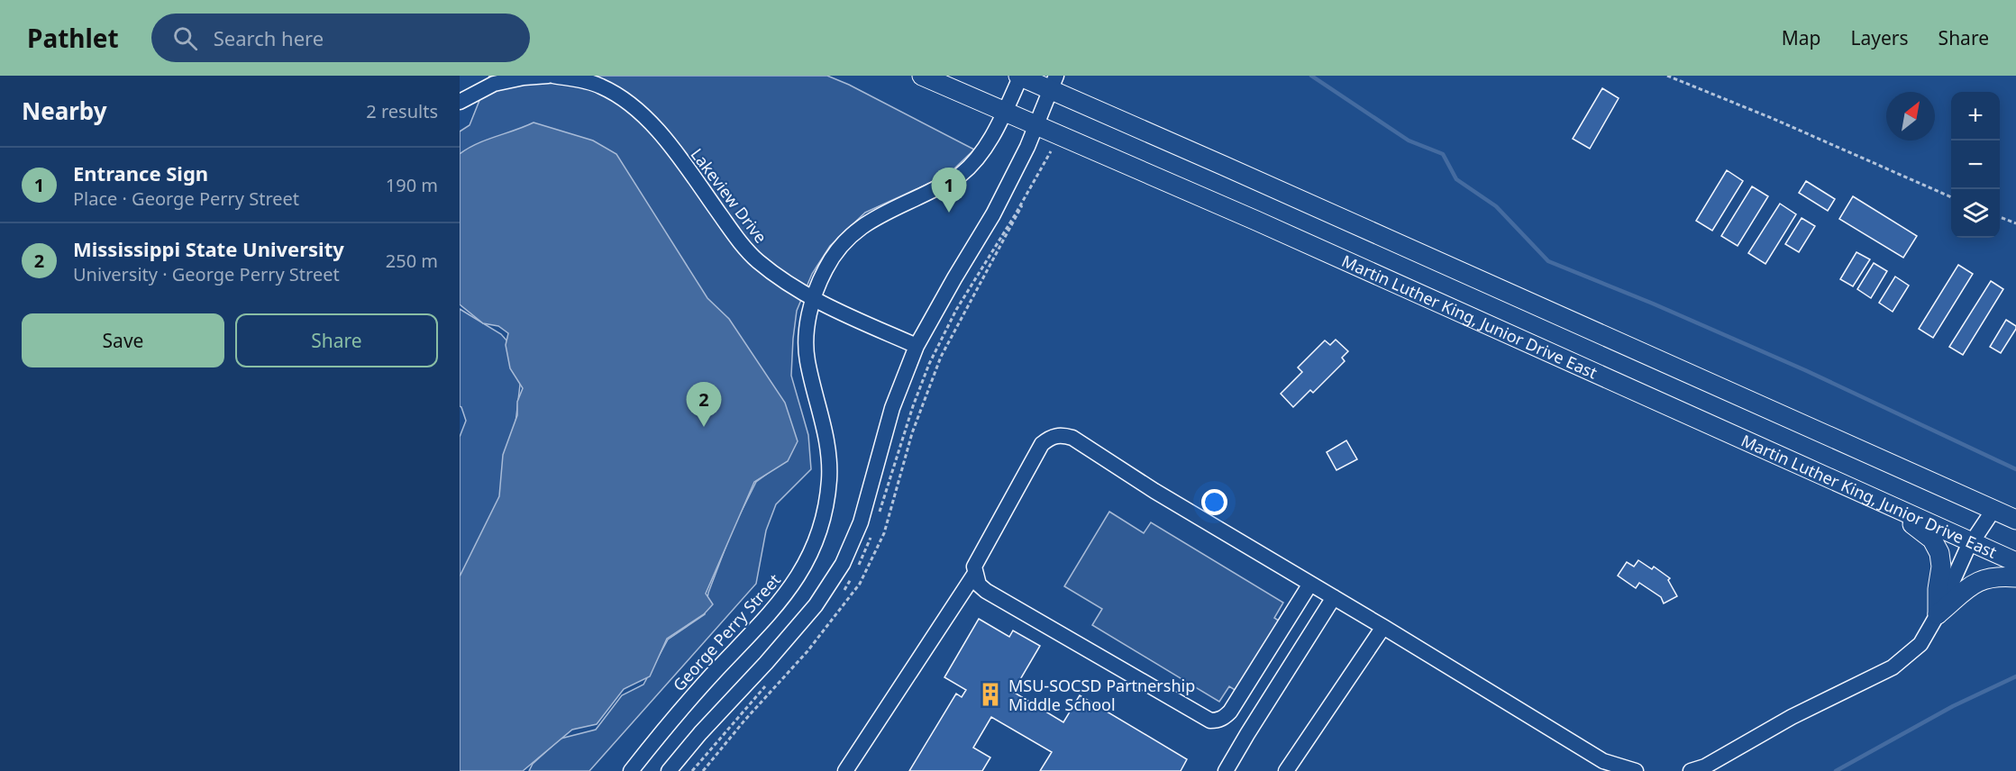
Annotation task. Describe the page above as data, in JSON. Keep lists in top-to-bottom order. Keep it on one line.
{"streets":{"main road":["Martin Luther King, Junior Drive East"],"street":["Lakeview Drive","George Perry Street"]},"crossings":[["Lakeview Drive","George Perry Street"],["Martin Luther King, Junior Drive East","George Perry Street"]],"places":{"building":["MSU-SOCSD Partnership Middle School"]},"north":"top right","page":{"header":"Pathlet","search":"Search here","nav":["Map","Layers","Share"],"heading":["Nearby","2 results"],"map_buttons":["+","−"],"list":[{"mark":"1","name":"Entrance Sign","note":"Place · George Perry Street","value":"190 m"},{"mark":"2","name":"Mississippi State University","note":"University · George Perry Street","value":"250 m"}],"pins":["1","2"],"buttons":["Save","Share"]}}
